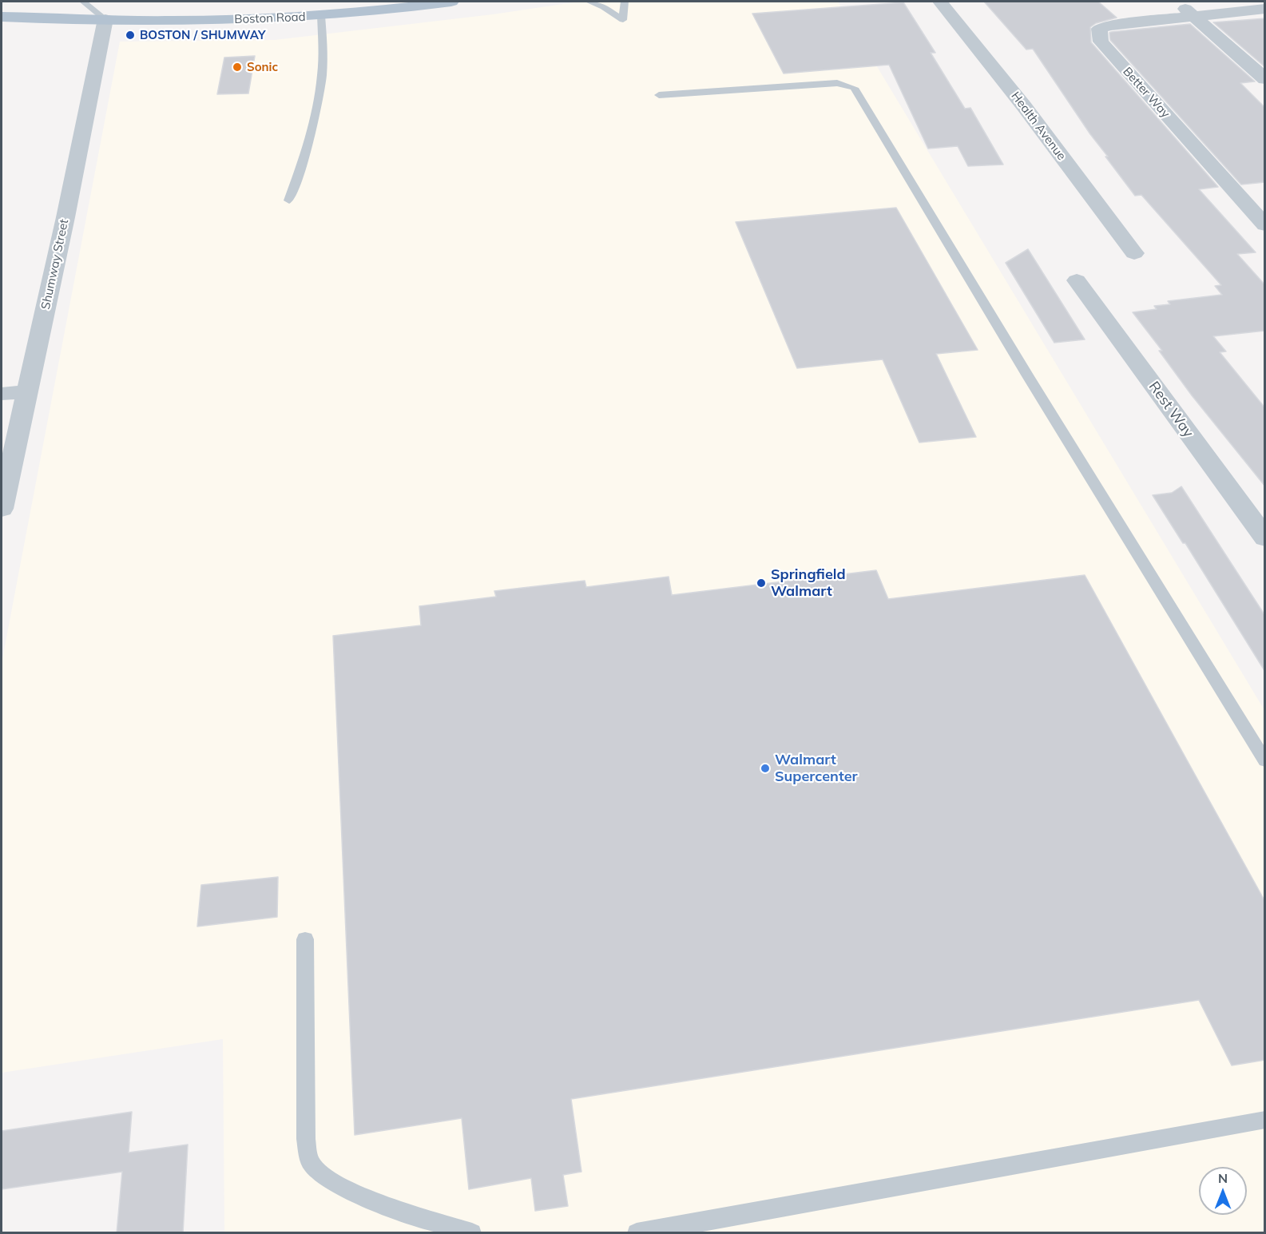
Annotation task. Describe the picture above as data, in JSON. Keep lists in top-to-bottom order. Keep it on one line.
{"streets":{"main road":["Boston Road"],"street":["Better Way","Health Avenue","Shumway Street","Rest Way"]},"crossings":[["Boston Road","Shumway Street"]],"places":["BOSTON / SHUMWAY","Sonic","Springfield Walmart","Walmart Supercenter"],"north":"top"}
